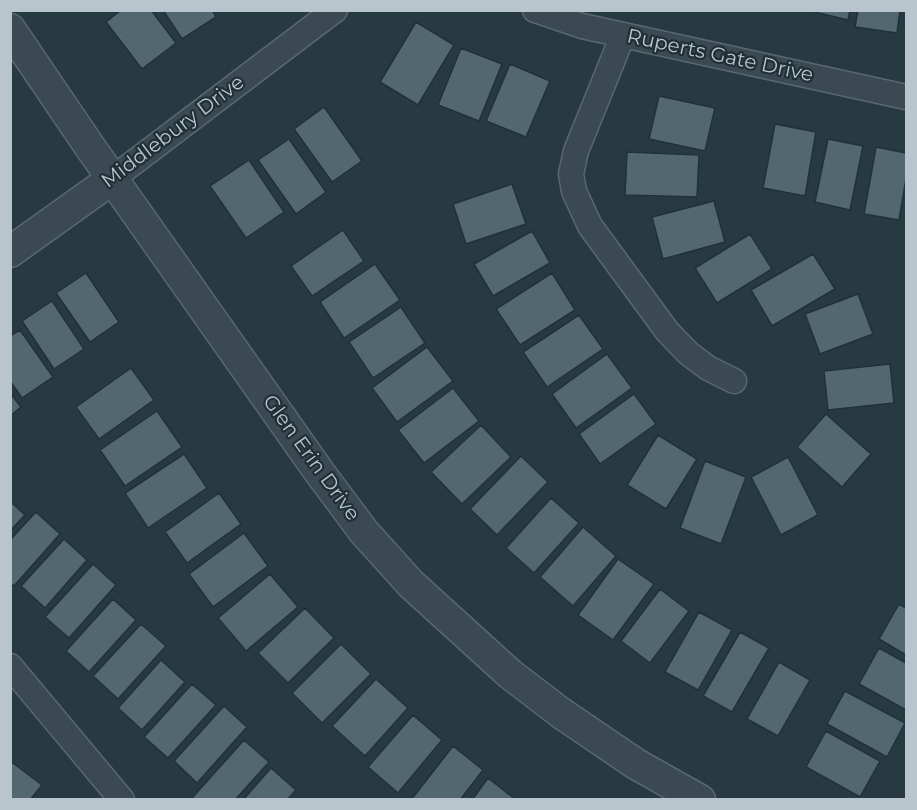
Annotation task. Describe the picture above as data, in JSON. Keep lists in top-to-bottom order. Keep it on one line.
{"streets":{"street":["Ruperts Gate Drive","Middlebury Drive","Glen Erin Drive"]},"crossings":[["Middlebury Drive","Glen Erin Drive"]]}
